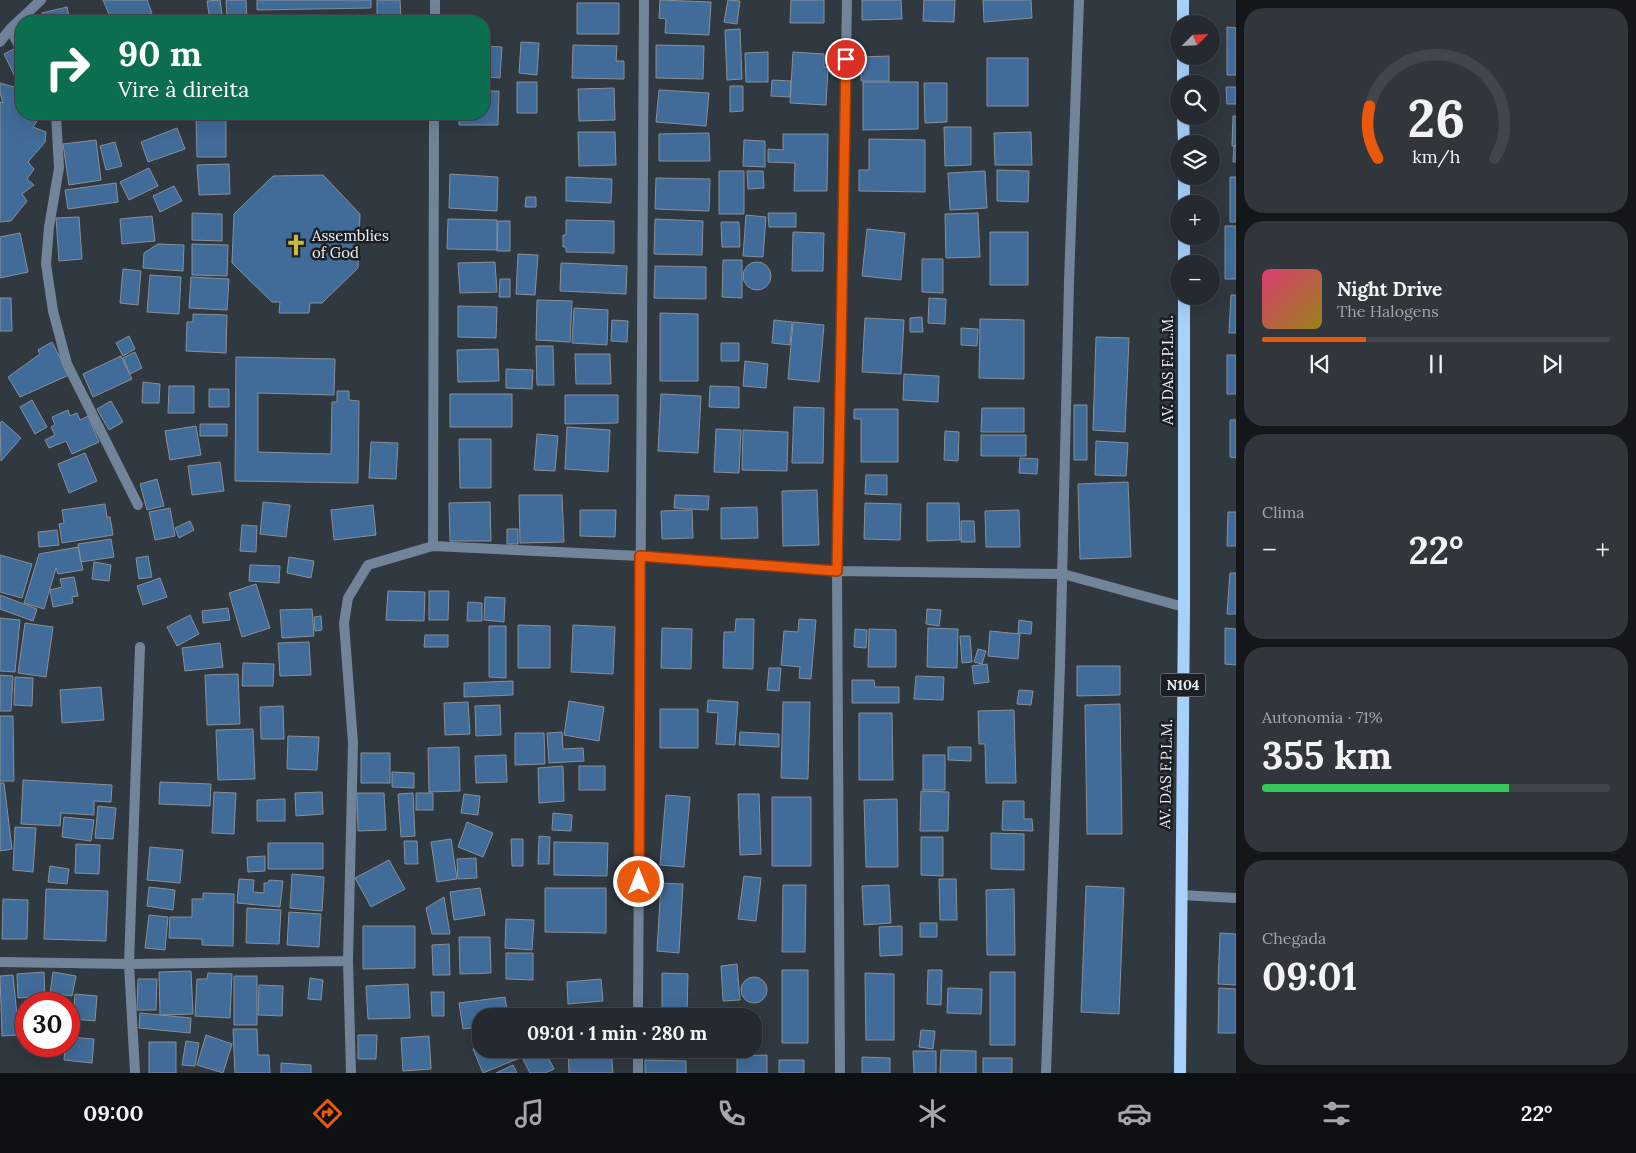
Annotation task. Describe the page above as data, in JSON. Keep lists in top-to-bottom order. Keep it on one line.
{"streets":{"main road":["AV. DAS F.P.L.M.","N104"]},"places":{"church":["Assemblies of God"]},"north":"top right","page":{"map_buttons":["+","−"],"turn":["90 m","Vire à direita"],"song":["Night Drive","The Halogens"],"tile":["Clima",["Autonomia · 71%","355 km"],["Chegada","09:01"]],"heat":["−","22°","+"],"limit":"30","trip":"09:01 · 1 min · 280 m","tabs":["09:00","22°"],"gauge":["26","km/h"]}}
